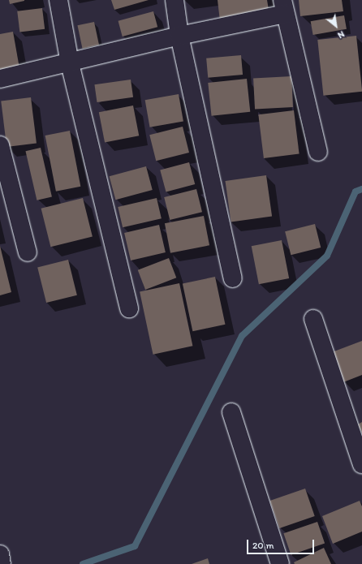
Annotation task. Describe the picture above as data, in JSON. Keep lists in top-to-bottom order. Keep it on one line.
{"scale_bar":"20 m","north":"bottom right"}
